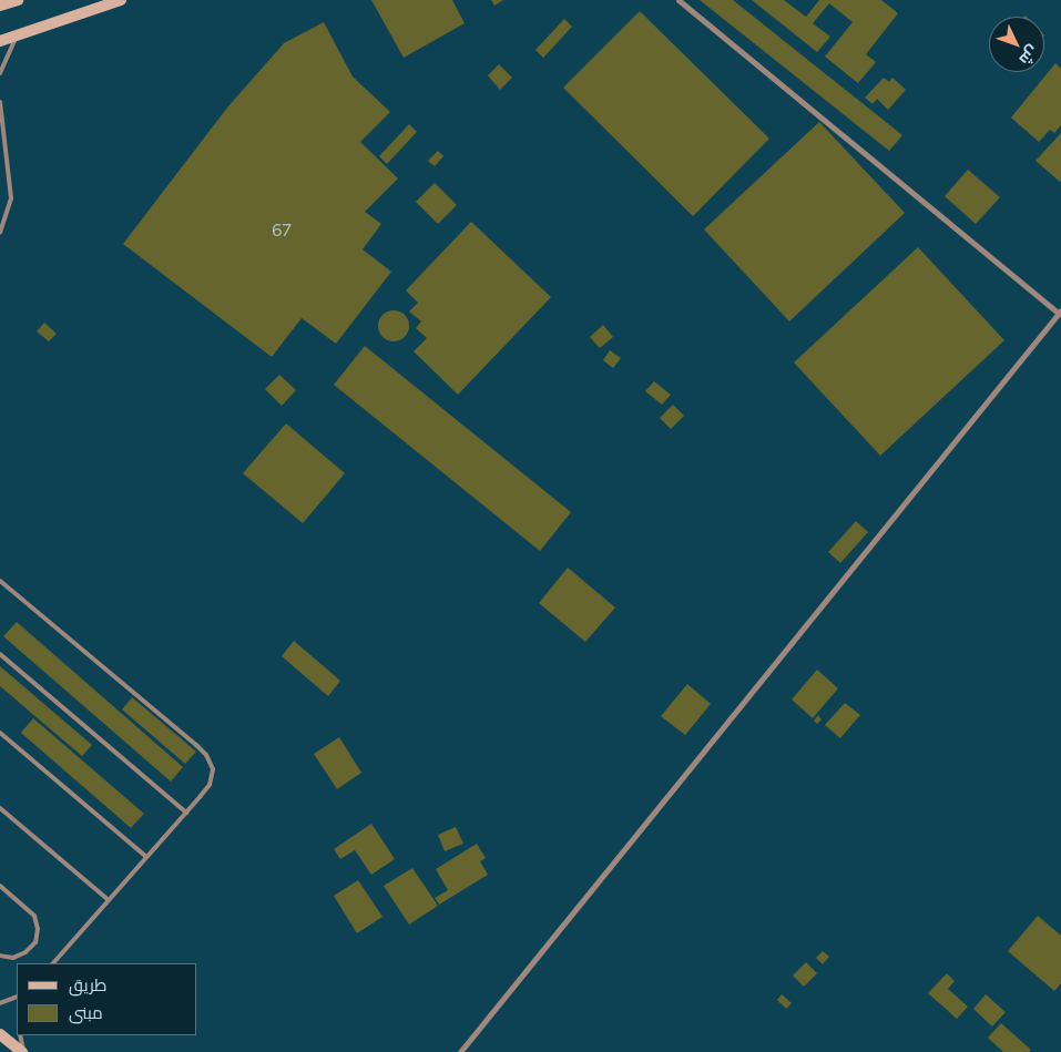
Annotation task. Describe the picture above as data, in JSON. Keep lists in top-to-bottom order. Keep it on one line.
{"house_numbers":["67"],"legend":["طريق","مبنى"],"north":"bottom right"}
